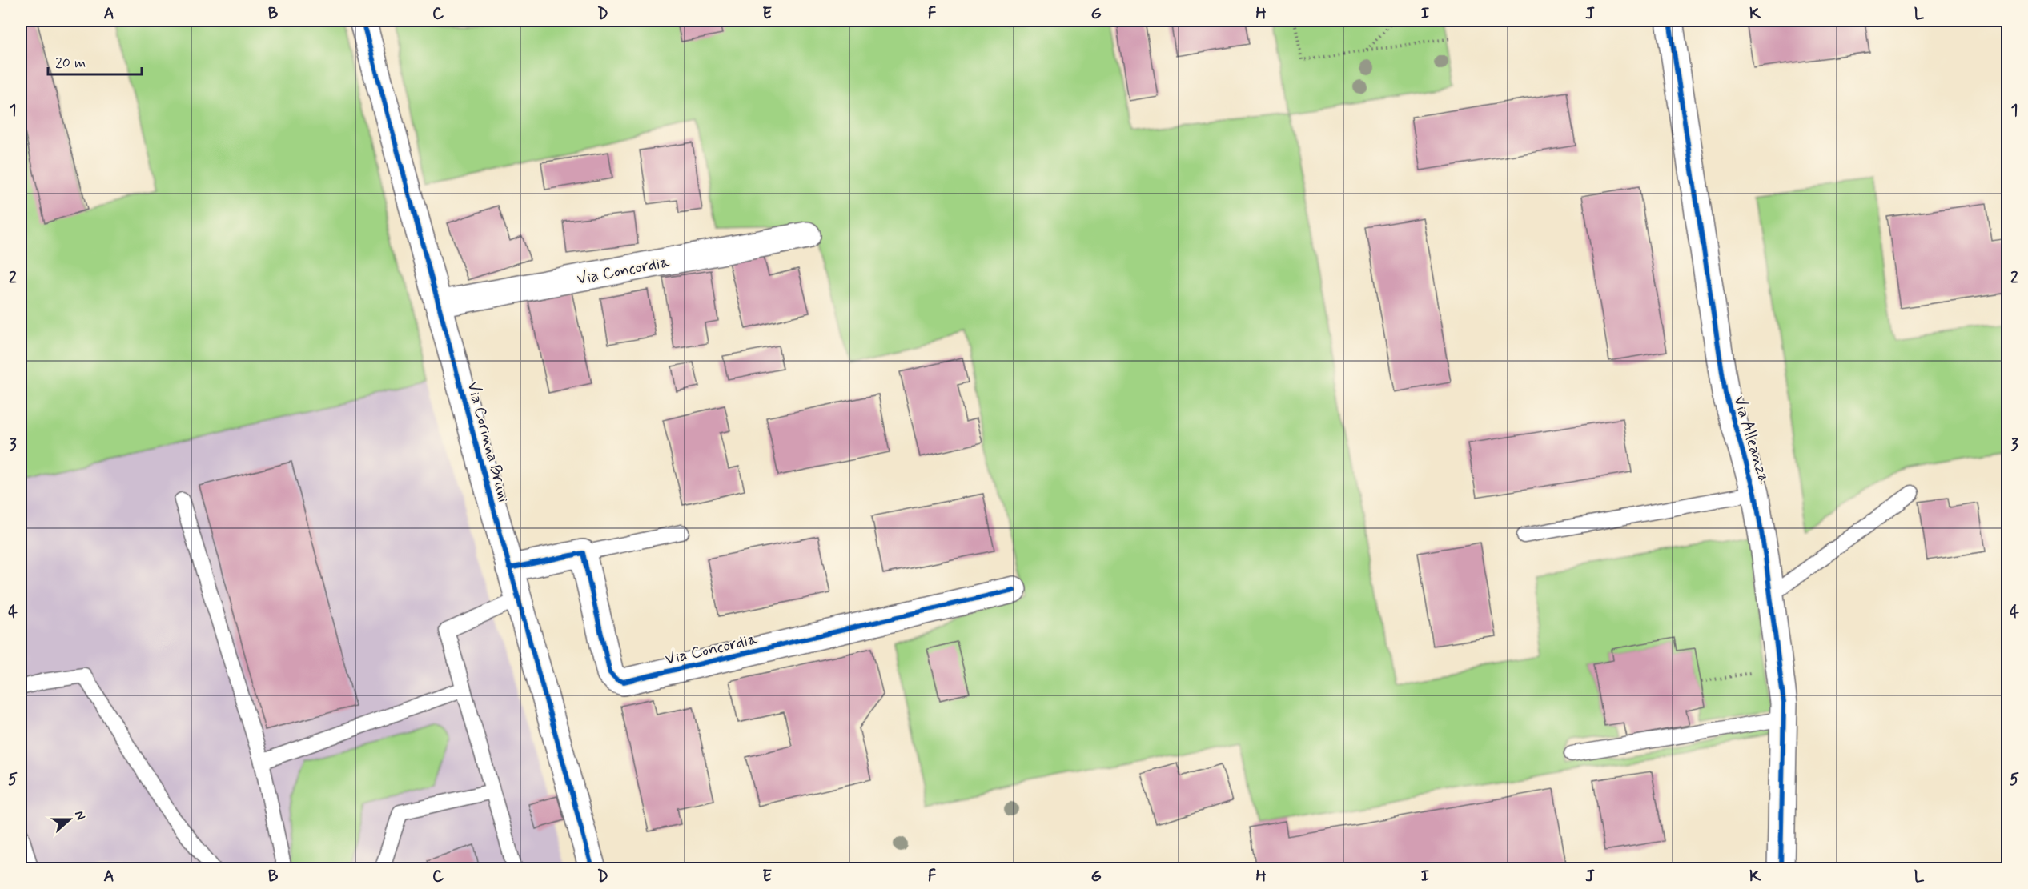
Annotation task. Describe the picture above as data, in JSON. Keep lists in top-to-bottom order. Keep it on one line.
{"streets":{"street":["Via Concordia","Via Alleanza","Via Corinna Bruni"]},"crossings":[["Via Concordia","Via Corinna Bruni"]],"scale_bar":"20 m","north":"right","grid":{"columns":["A","B","C","D","E","F","G","H","I","J","K","L"],"rows":["1","2","3","4","5"]}}
